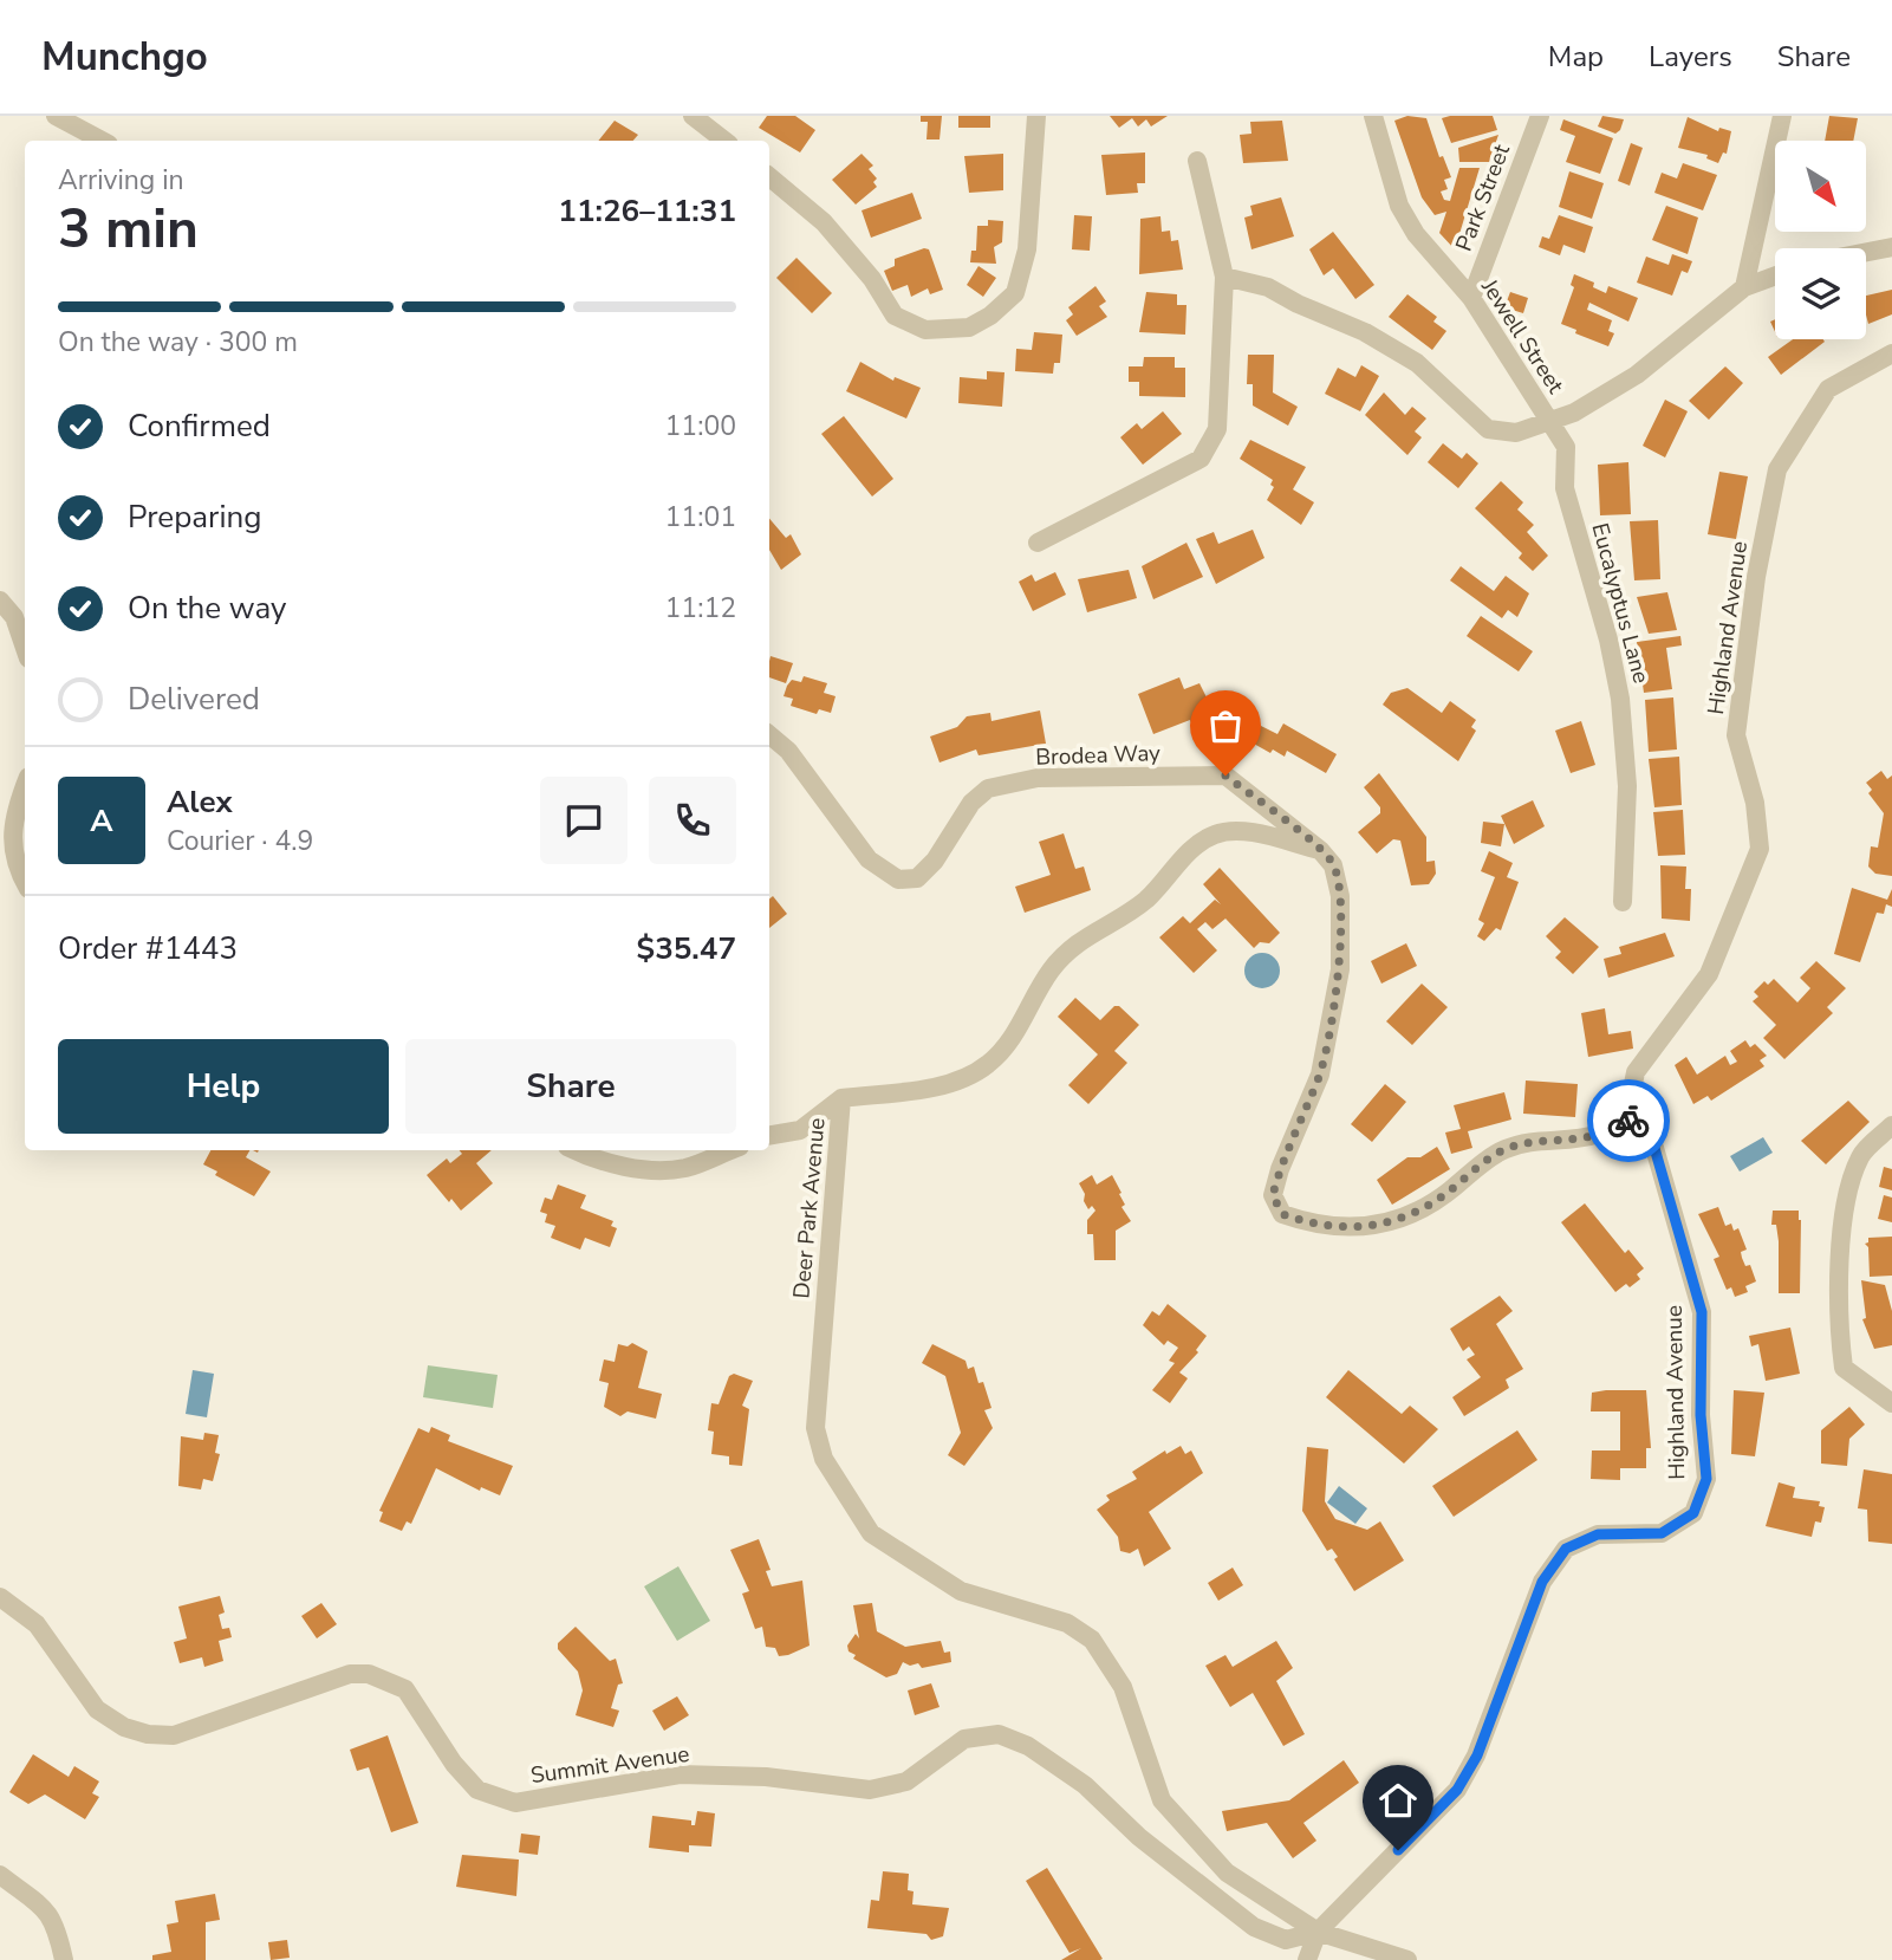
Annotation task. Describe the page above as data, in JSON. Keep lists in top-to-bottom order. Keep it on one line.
{"streets":{"street":["Park Street","Jewell Street","Eucalyptus Lane","Highland Avenue","Brodea Way","Deer Park Avenue","Summit Avenue"]},"crossings":[["Park Street","Jewell Street"],["Jewell Street","Eucalyptus Lane"],["Highland Avenue","Deer Park Avenue"],["Highland Avenue","Summit Avenue"],["Brodea Way","Deer Park Avenue"],["Deer Park Avenue","Summit Avenue"]],"north":"bottom right","page":{"header":"Munchgo","nav":["Map","Layers","Share"],"heading":["3 min","Arriving in","11:26–11:31"],"panel":["Alex","Courier · 4.9","Order #1443","$35.47"],"bar":"On the way · 300 m","list":[["Confirmed","11:00"],["Preparing","11:01"],["On the way","11:12"],"Delivered"],"round":"A","buttons":["Help","Share"]}}
